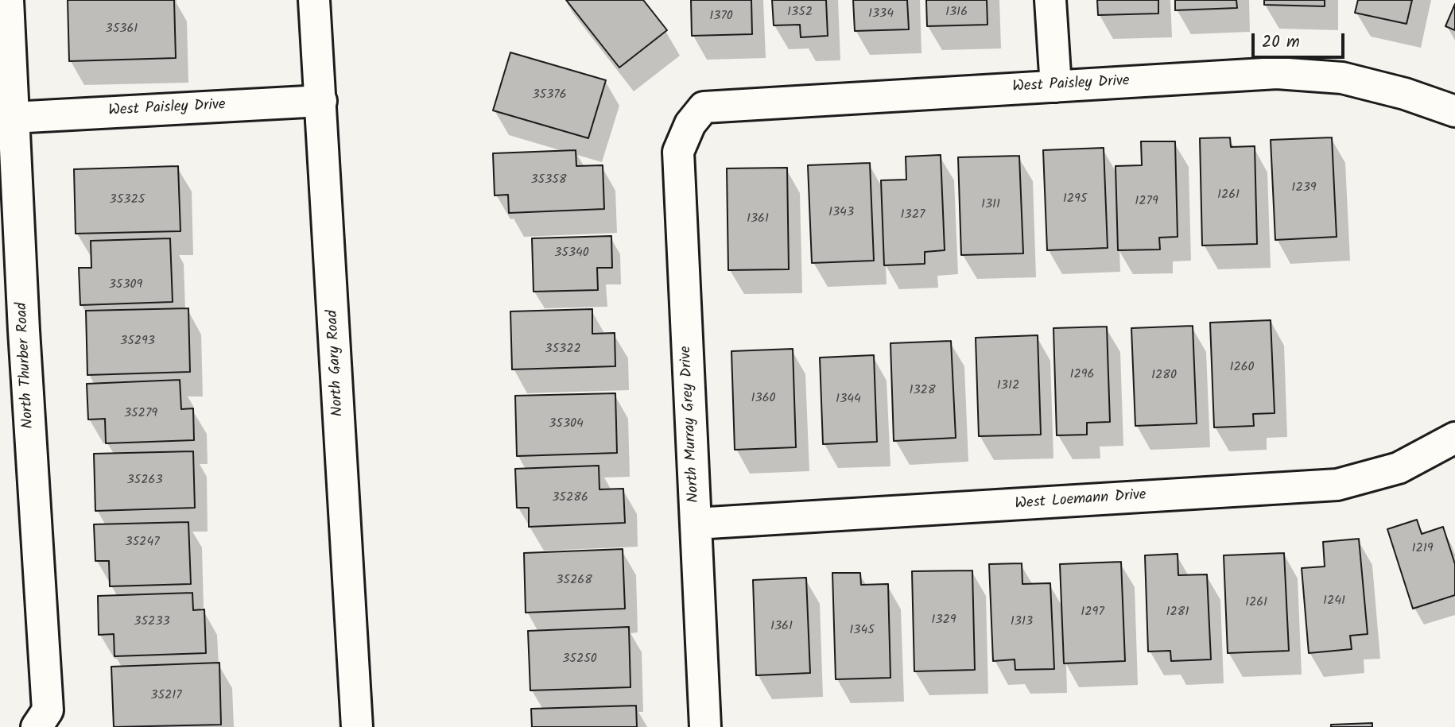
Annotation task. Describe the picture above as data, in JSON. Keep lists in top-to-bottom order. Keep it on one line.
{"streets":{"street":["West Paisley Drive","North Gary Road","North Thurber Road","North Murray Grey Drive","West Loemann Drive"]},"crossings":[["West Paisley Drive","North Gary Road"],["West Paisley Drive","North Thurber Road"],["West Paisley Drive","North Murray Grey Drive"],["North Murray Grey Drive","West Loemann Drive"]],"house_numbers":["1352","1316","1334","1370","35361","35376","35358","1239","1261","1295","35325","1279","1311","1343","1327","1361","35340","35309","35293","35322","1260","1296","1280","1312","1328","1360","1344","35279","35304","35263","35286","35247","1219","35268","1241","1261","1297","1281","1329","35233","1313","1361","1345","35250","35217"],"scale_bar":"20 m"}
